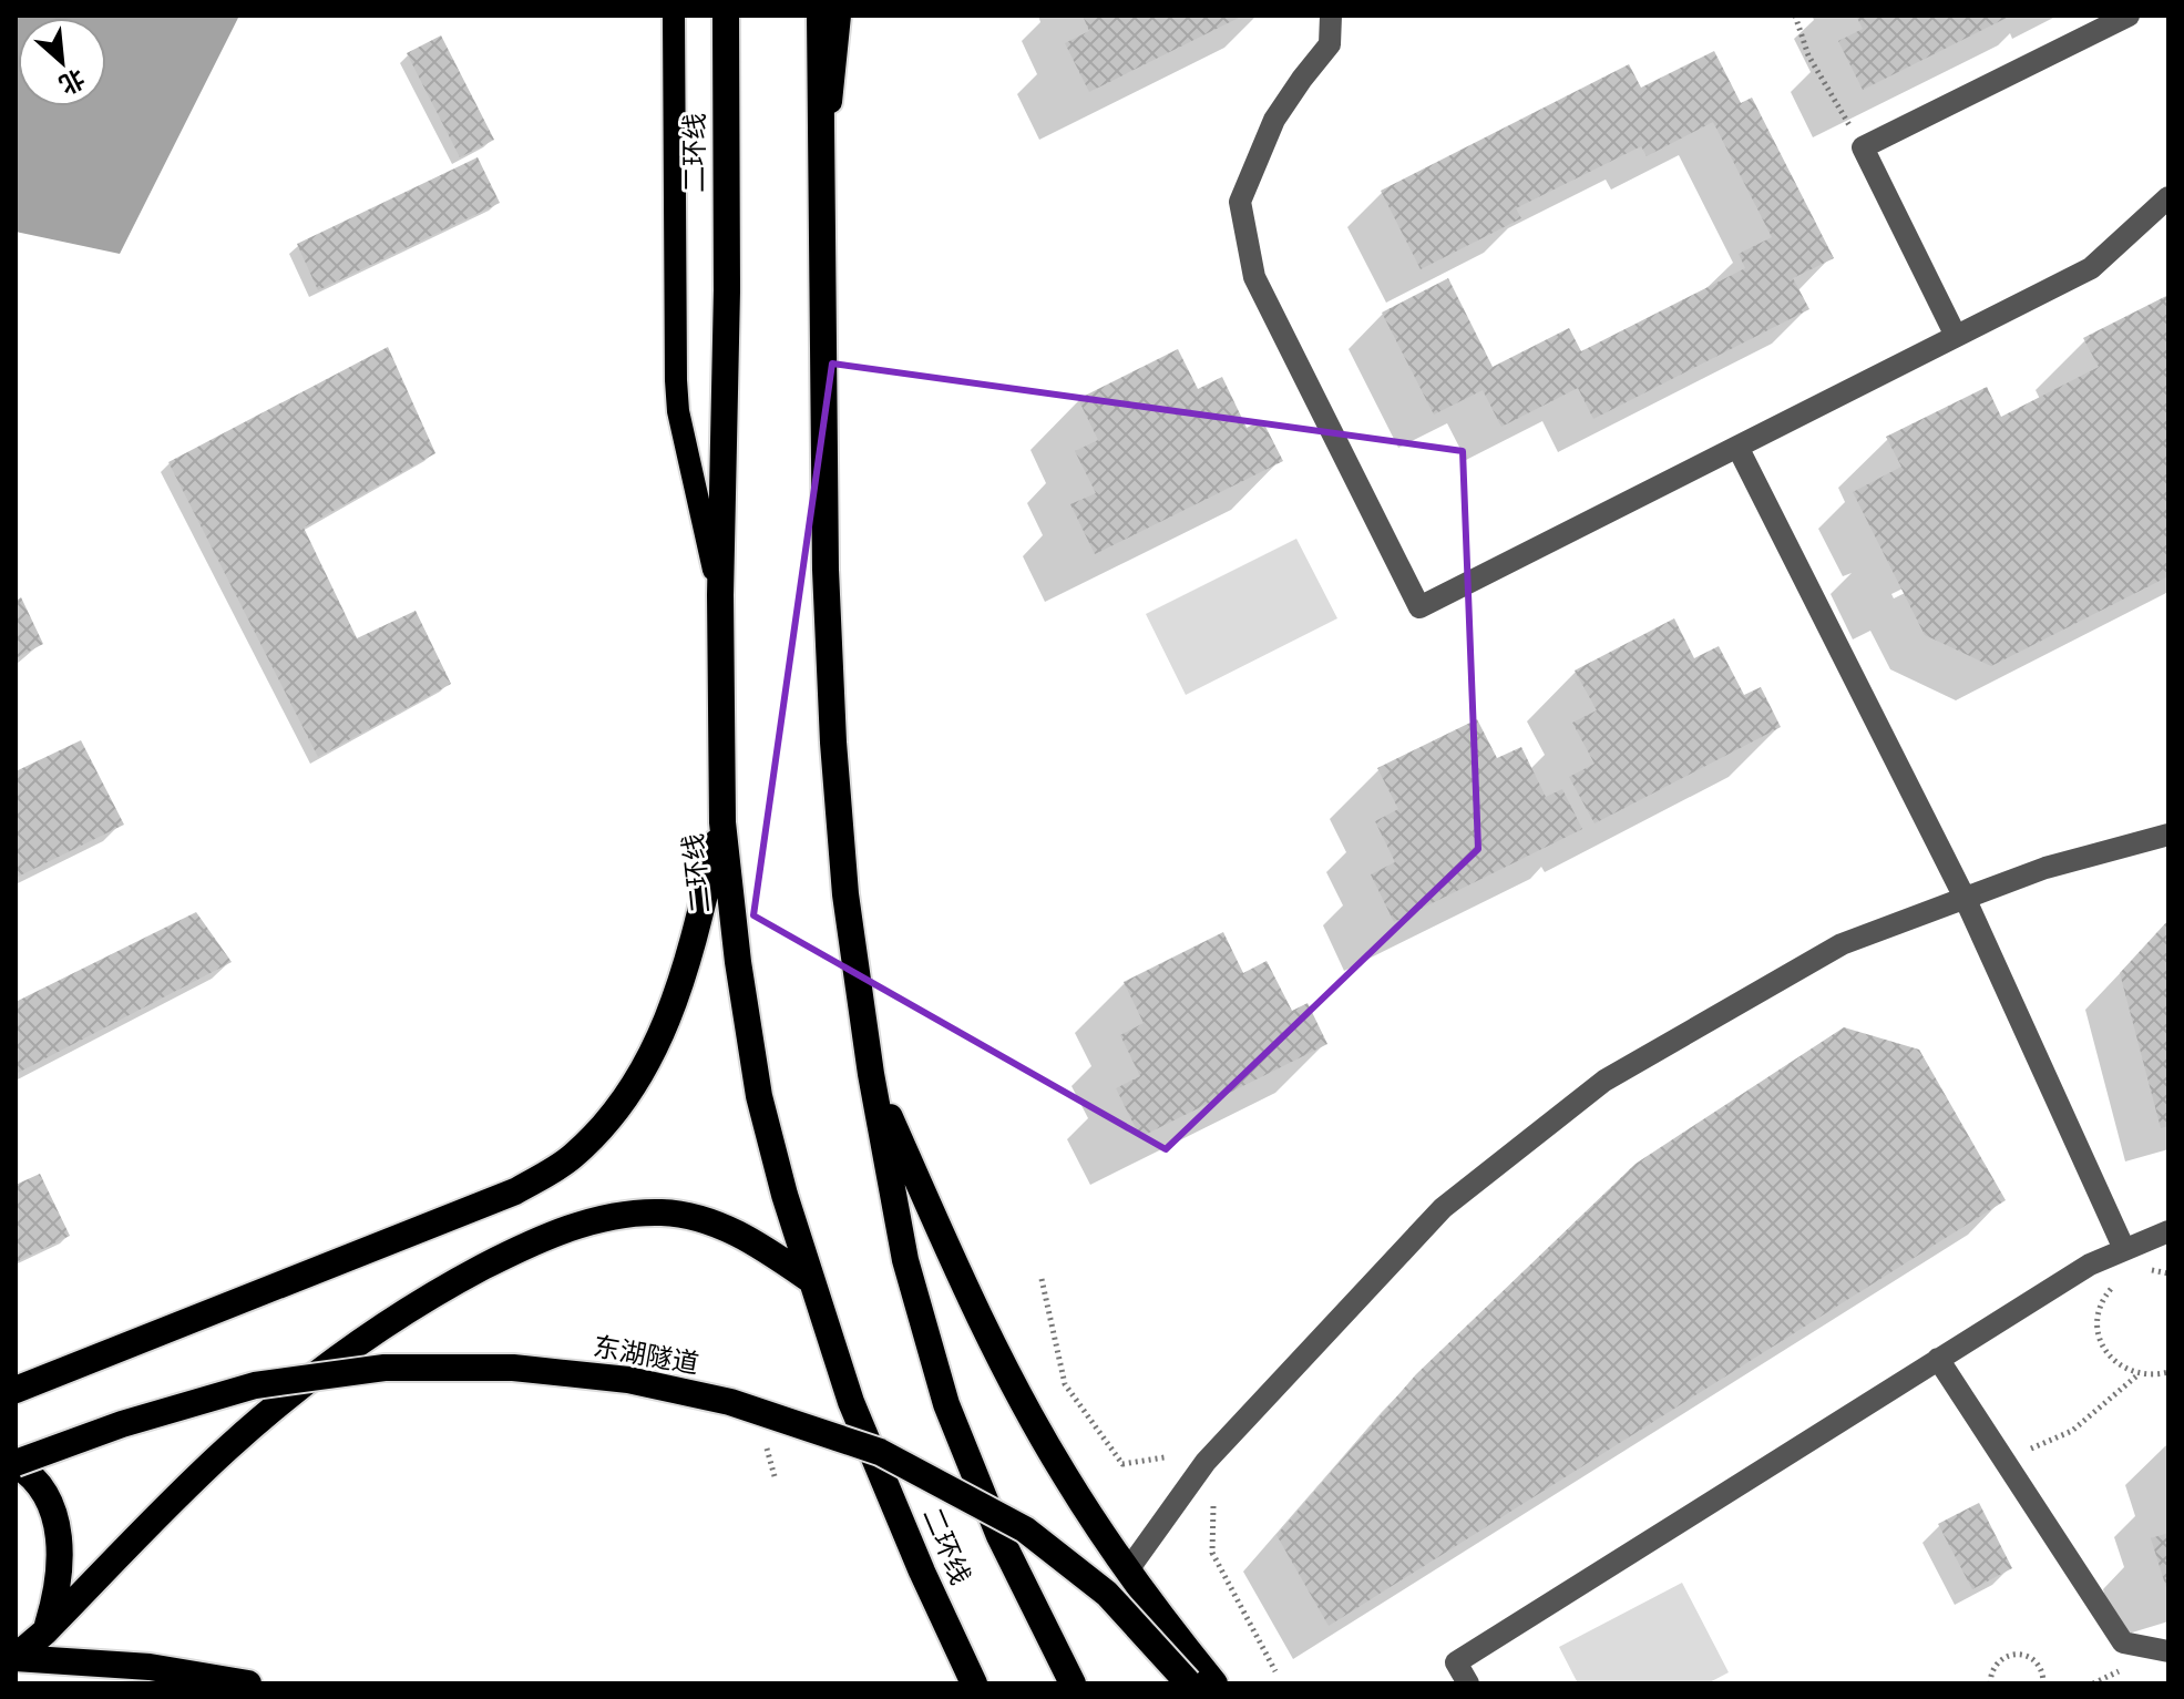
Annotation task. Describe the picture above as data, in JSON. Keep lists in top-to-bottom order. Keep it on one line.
{"streets":{"highway":["二环线","东湖隧道"]},"north":"bottom right"}
